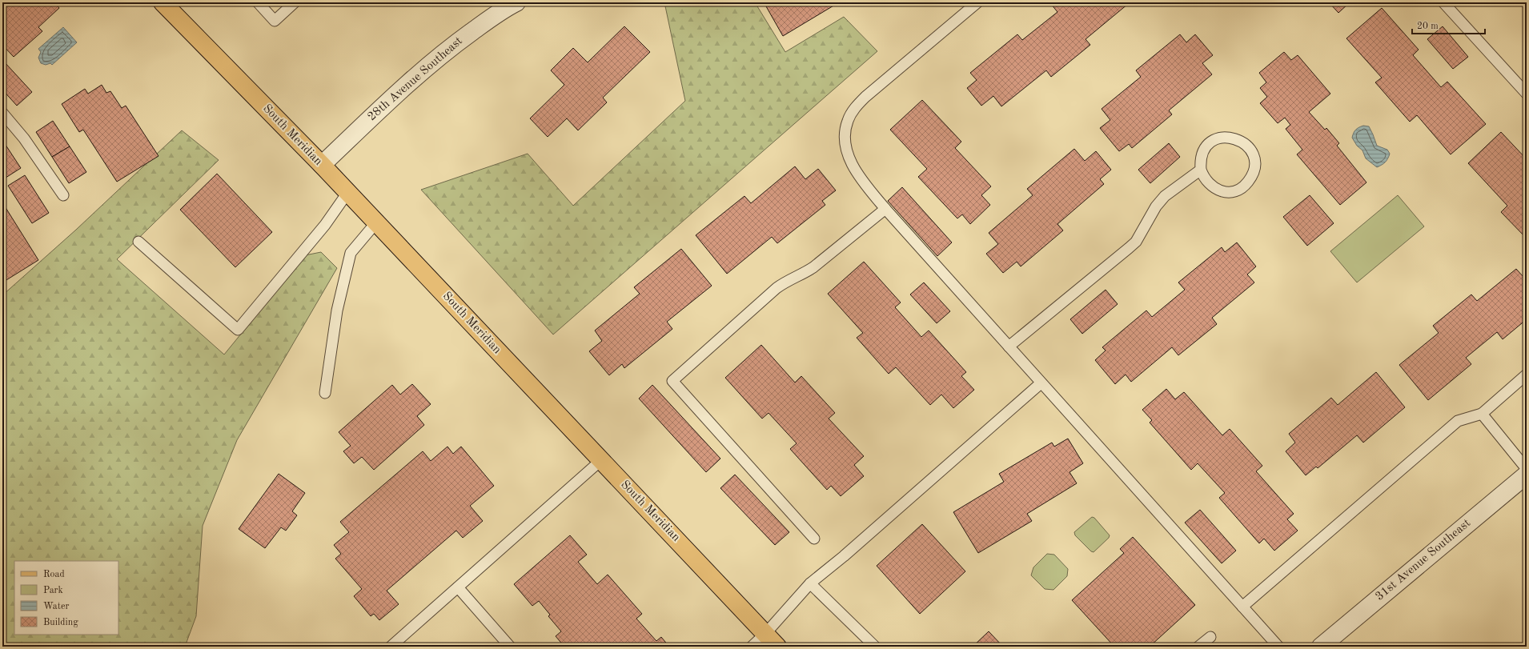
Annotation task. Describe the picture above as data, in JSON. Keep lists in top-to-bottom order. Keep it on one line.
{"streets":{"main road":["South Meridian"],"street":["28th Avenue Southeast","31st Avenue Southeast"]},"crossings":[["28th Avenue Southeast","South Meridian"]],"legend":["Road","Park","Water","Building"],"scale_bar":"20 m"}
